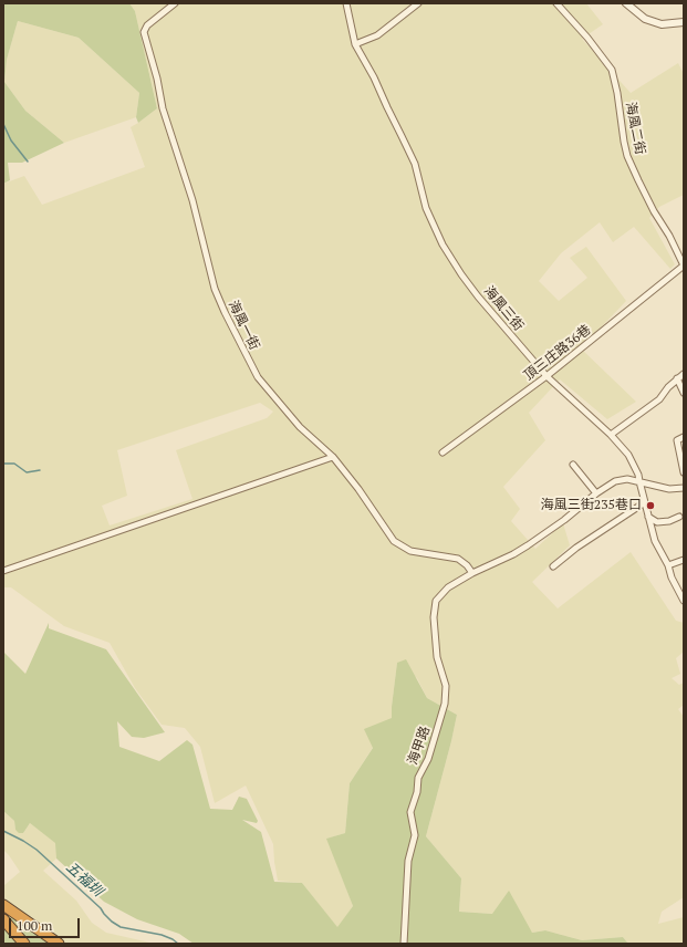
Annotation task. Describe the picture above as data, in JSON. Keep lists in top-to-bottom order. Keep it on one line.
{"streets":{"street":["海風二街","海風三街","海風一街","頂三庄路36巷","海甲路"]},"crossings":[["海風二街","頂三庄路36巷"],["海風三街","頂三庄路36巷"],["海風一街","海甲路"]],"water":["五福圳"],"places":["海風三街235巷口"],"scale_bar":"100 m"}
